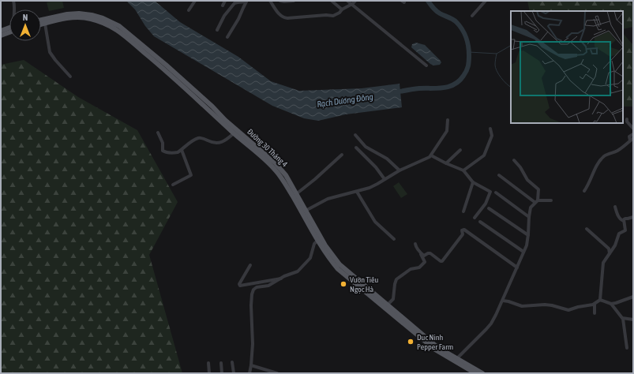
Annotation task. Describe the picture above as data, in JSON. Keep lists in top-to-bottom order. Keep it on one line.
{"streets":{"main road":["Đường 30 Tháng 4"]},"water":["Rạch Dương Đông"],"places":["Vườn Tiêu Ngọc Hà","Duc Ninh Pepper Farm"],"north":"top"}
